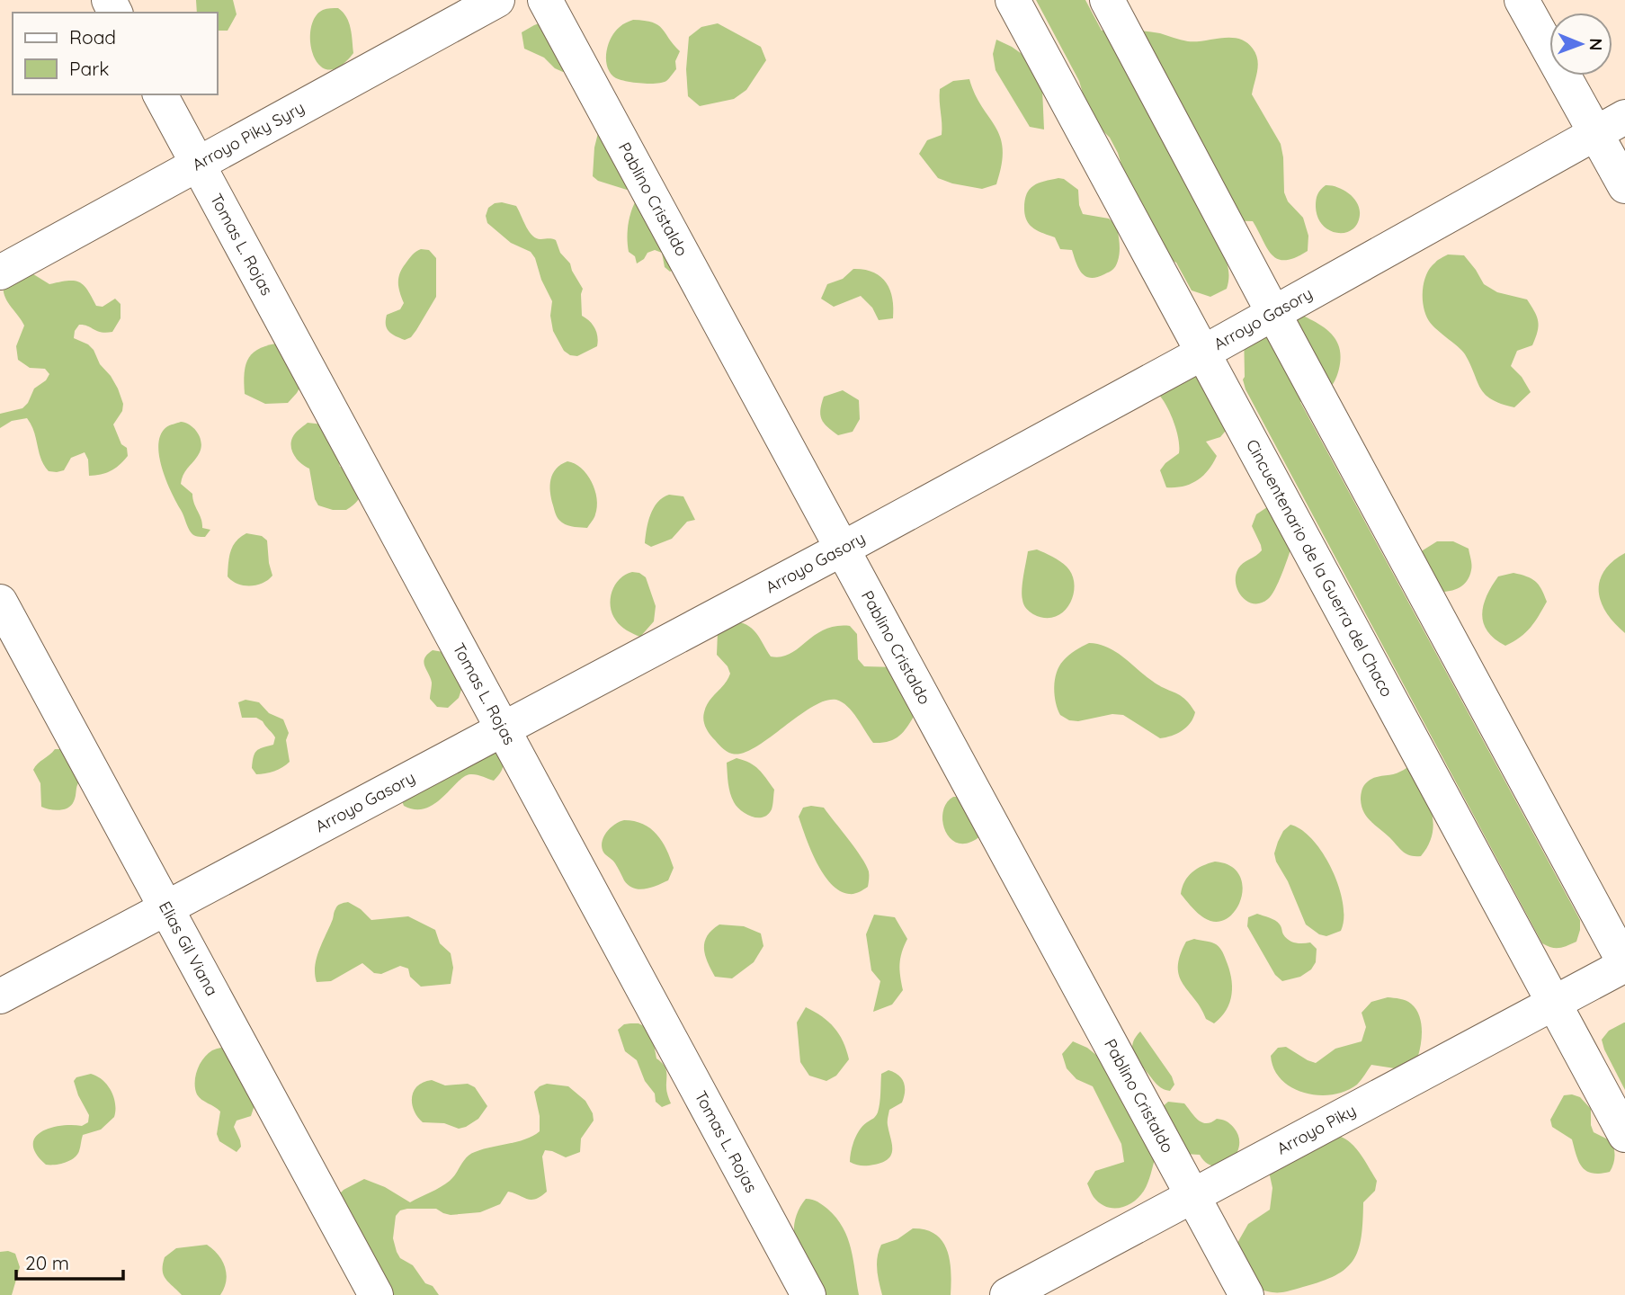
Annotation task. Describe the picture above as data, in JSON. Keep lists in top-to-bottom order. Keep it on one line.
{"streets":{"street":["Arroyo Piky Syry","Pablino Cristaldo","Tomas L. Rojas","Arroyo Gasory","Cincuentenario de la Guerra del Chaco","Elias Gil Viana","Arroyo Piky"]},"crossings":[["Arroyo Piky Syry","Tomas L. Rojas"],["Pablino Cristaldo","Arroyo Gasory"],["Pablino Cristaldo","Arroyo Piky"],["Tomas L. Rojas","Arroyo Gasory"],["Arroyo Gasory","Cincuentenario de la Guerra del Chaco"],["Arroyo Gasory","Elias Gil Viana"],["Cincuentenario de la Guerra del Chaco","Arroyo Piky"]],"legend":["Road","Park"],"scale_bar":"20 m","north":"right"}
